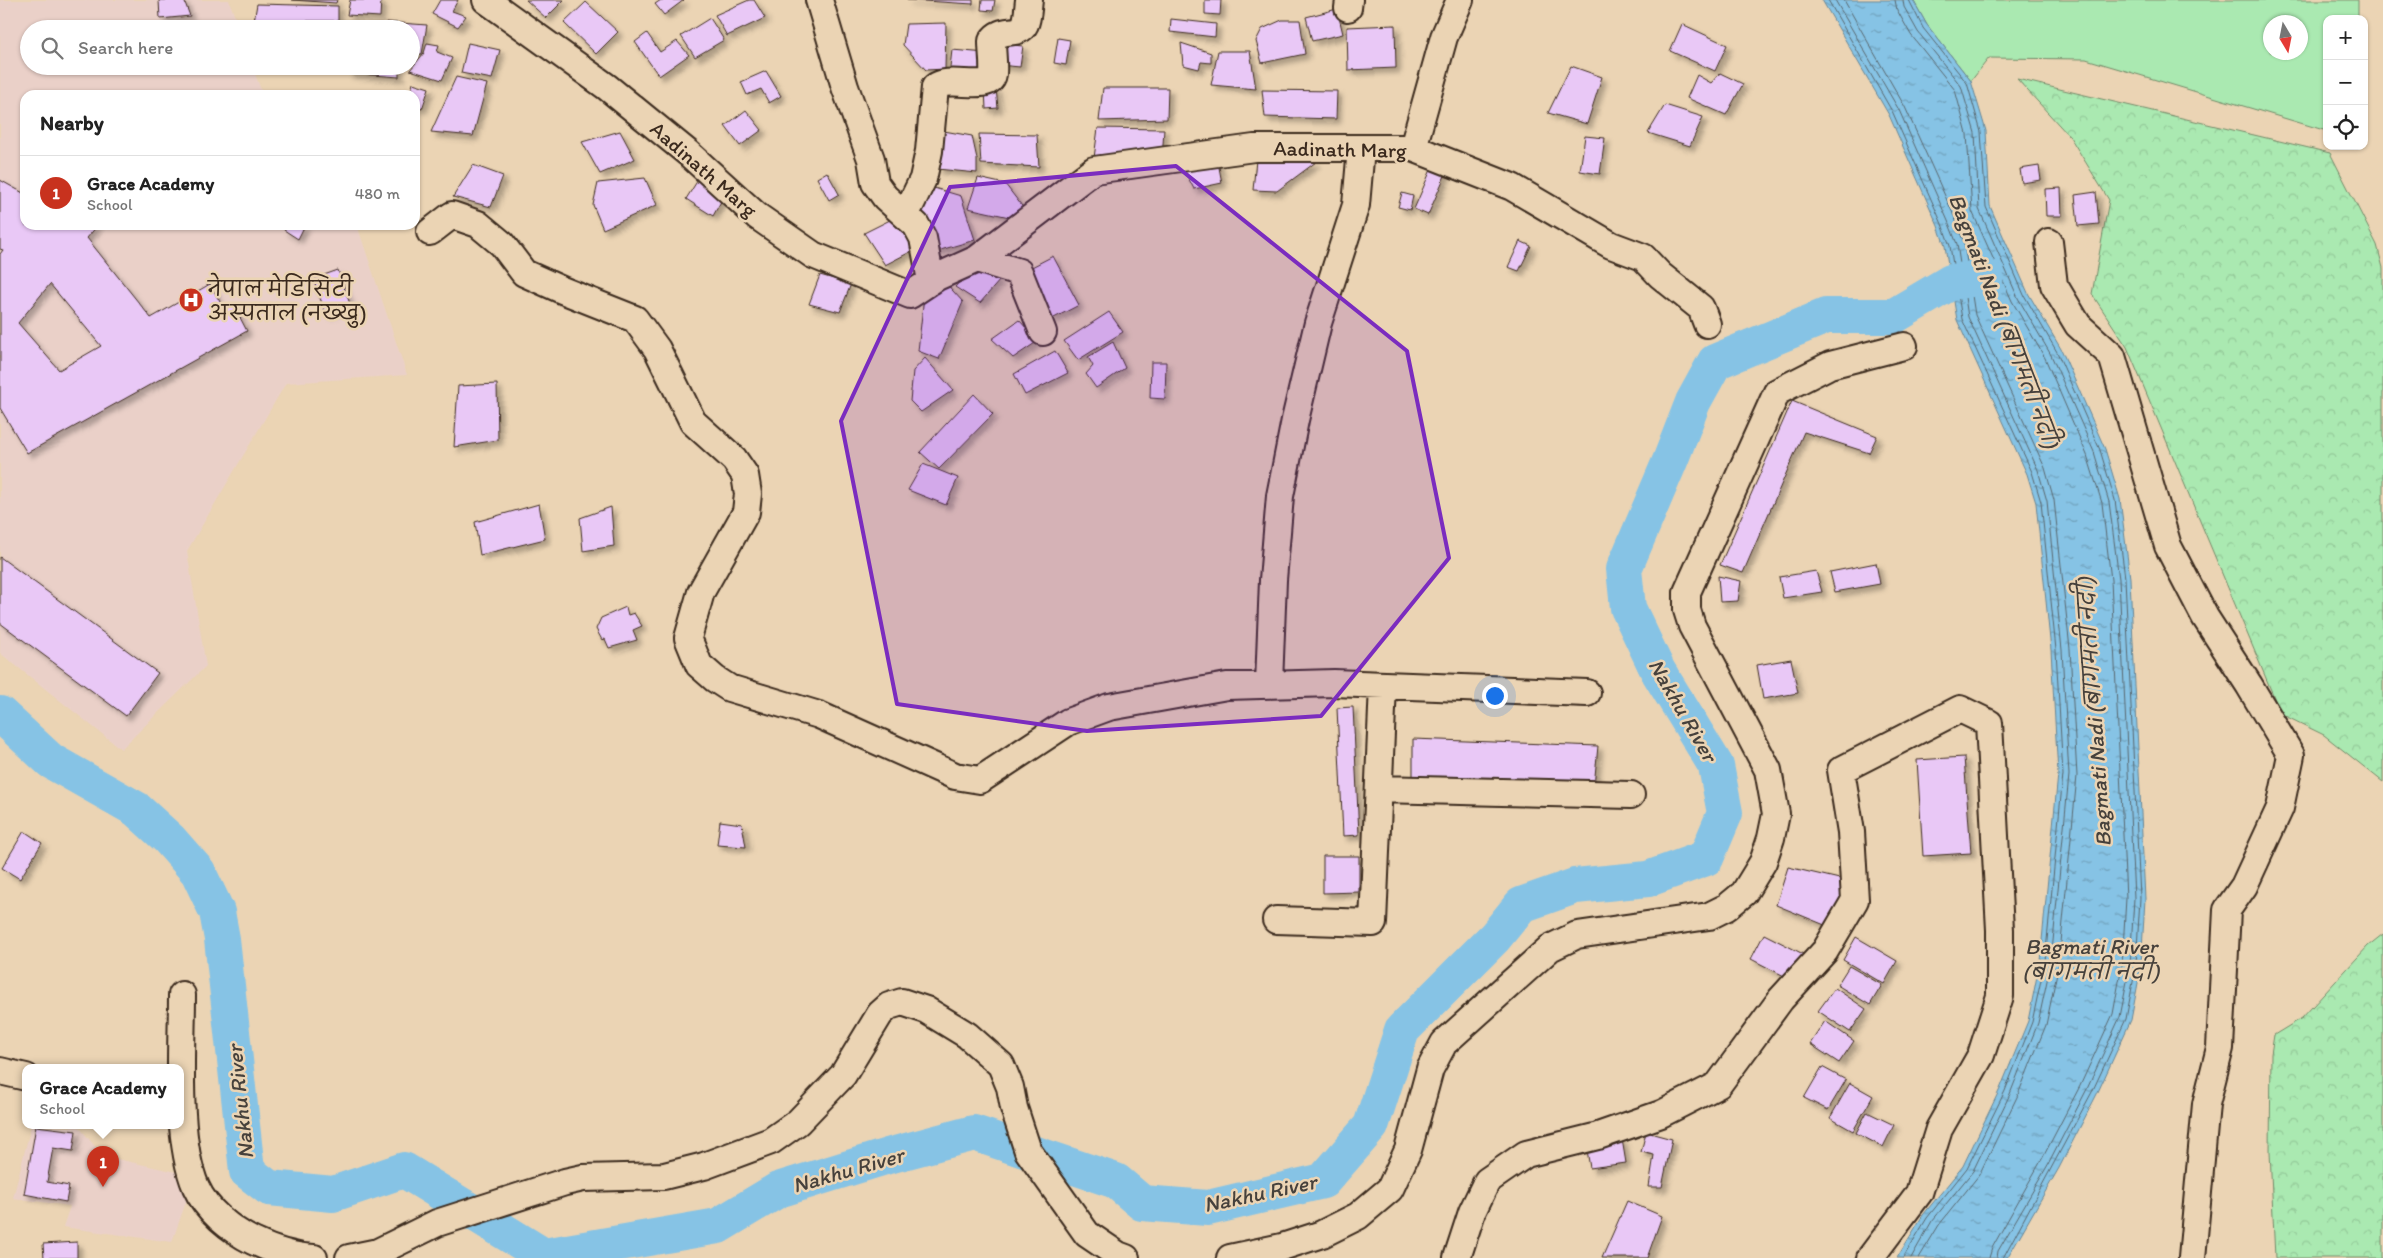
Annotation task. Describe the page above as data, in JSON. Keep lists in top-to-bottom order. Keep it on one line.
{"streets":{"street":["Aadinath Marg"]},"water":["Bagmati Nadi (बागमती नदी)","Nakhu River","Bagmati River (बागमती नदी)"],"places":{"hospital":["नेपाल मेडिसिटी अस्पताल (नख्खु)"]},"north":"bottom","page":{"map_buttons":["+","−"],"search":"Search here","heading":"Nearby","list":[{"mark":"1","name":"Grace Academy","note":"School","value":"480 m"}],"popup":["Grace Academy","School"],"pins":"1"}}
